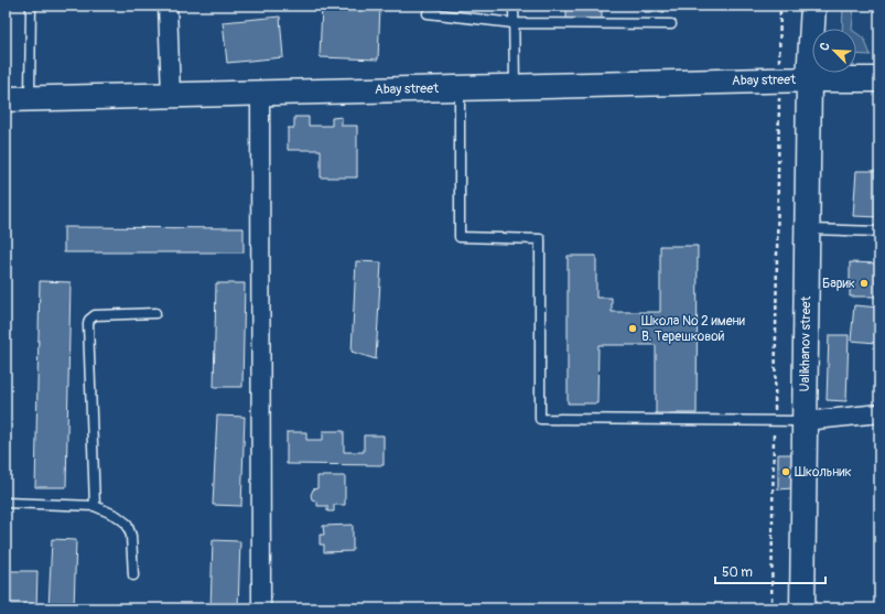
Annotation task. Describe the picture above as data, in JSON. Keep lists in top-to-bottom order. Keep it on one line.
{"streets":{"main road":["Abay street","Ualikhanov street"]},"crossings":[["Abay street","Ualikhanov street"]],"places":["Барик","Школа № 2 имени В. Терешковой","Школьник"],"scale_bar":"50 m","north":"top left"}
